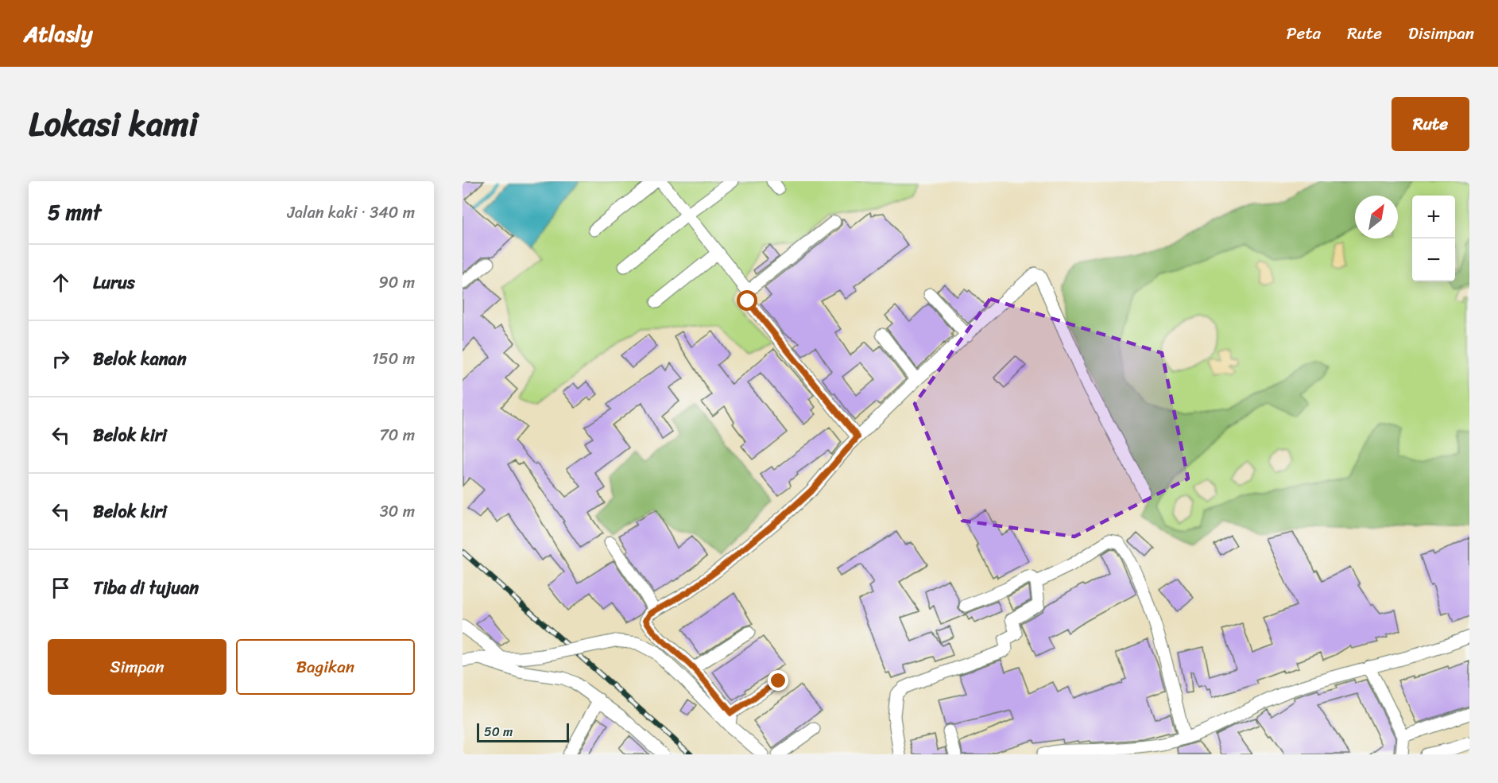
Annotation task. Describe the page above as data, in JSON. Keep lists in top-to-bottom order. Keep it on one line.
{"scale_bar":"50 m","north":"top right","page":{"header":"Atlasly","nav":["Peta","Rute","Disimpan"],"title":"Lokasi kami","buttons":["Rute",["Simpan","Bagikan"]],"heading":["5 mnt","Jalan kaki · 340 m"],"map_buttons":["+","−"],"list":[["Lurus","90 m"],["Belok kanan","150 m"],["Belok kiri","70 m"],["Belok kiri","30 m"],"Tiba di tujuan"],"scale":"50 m"}}
